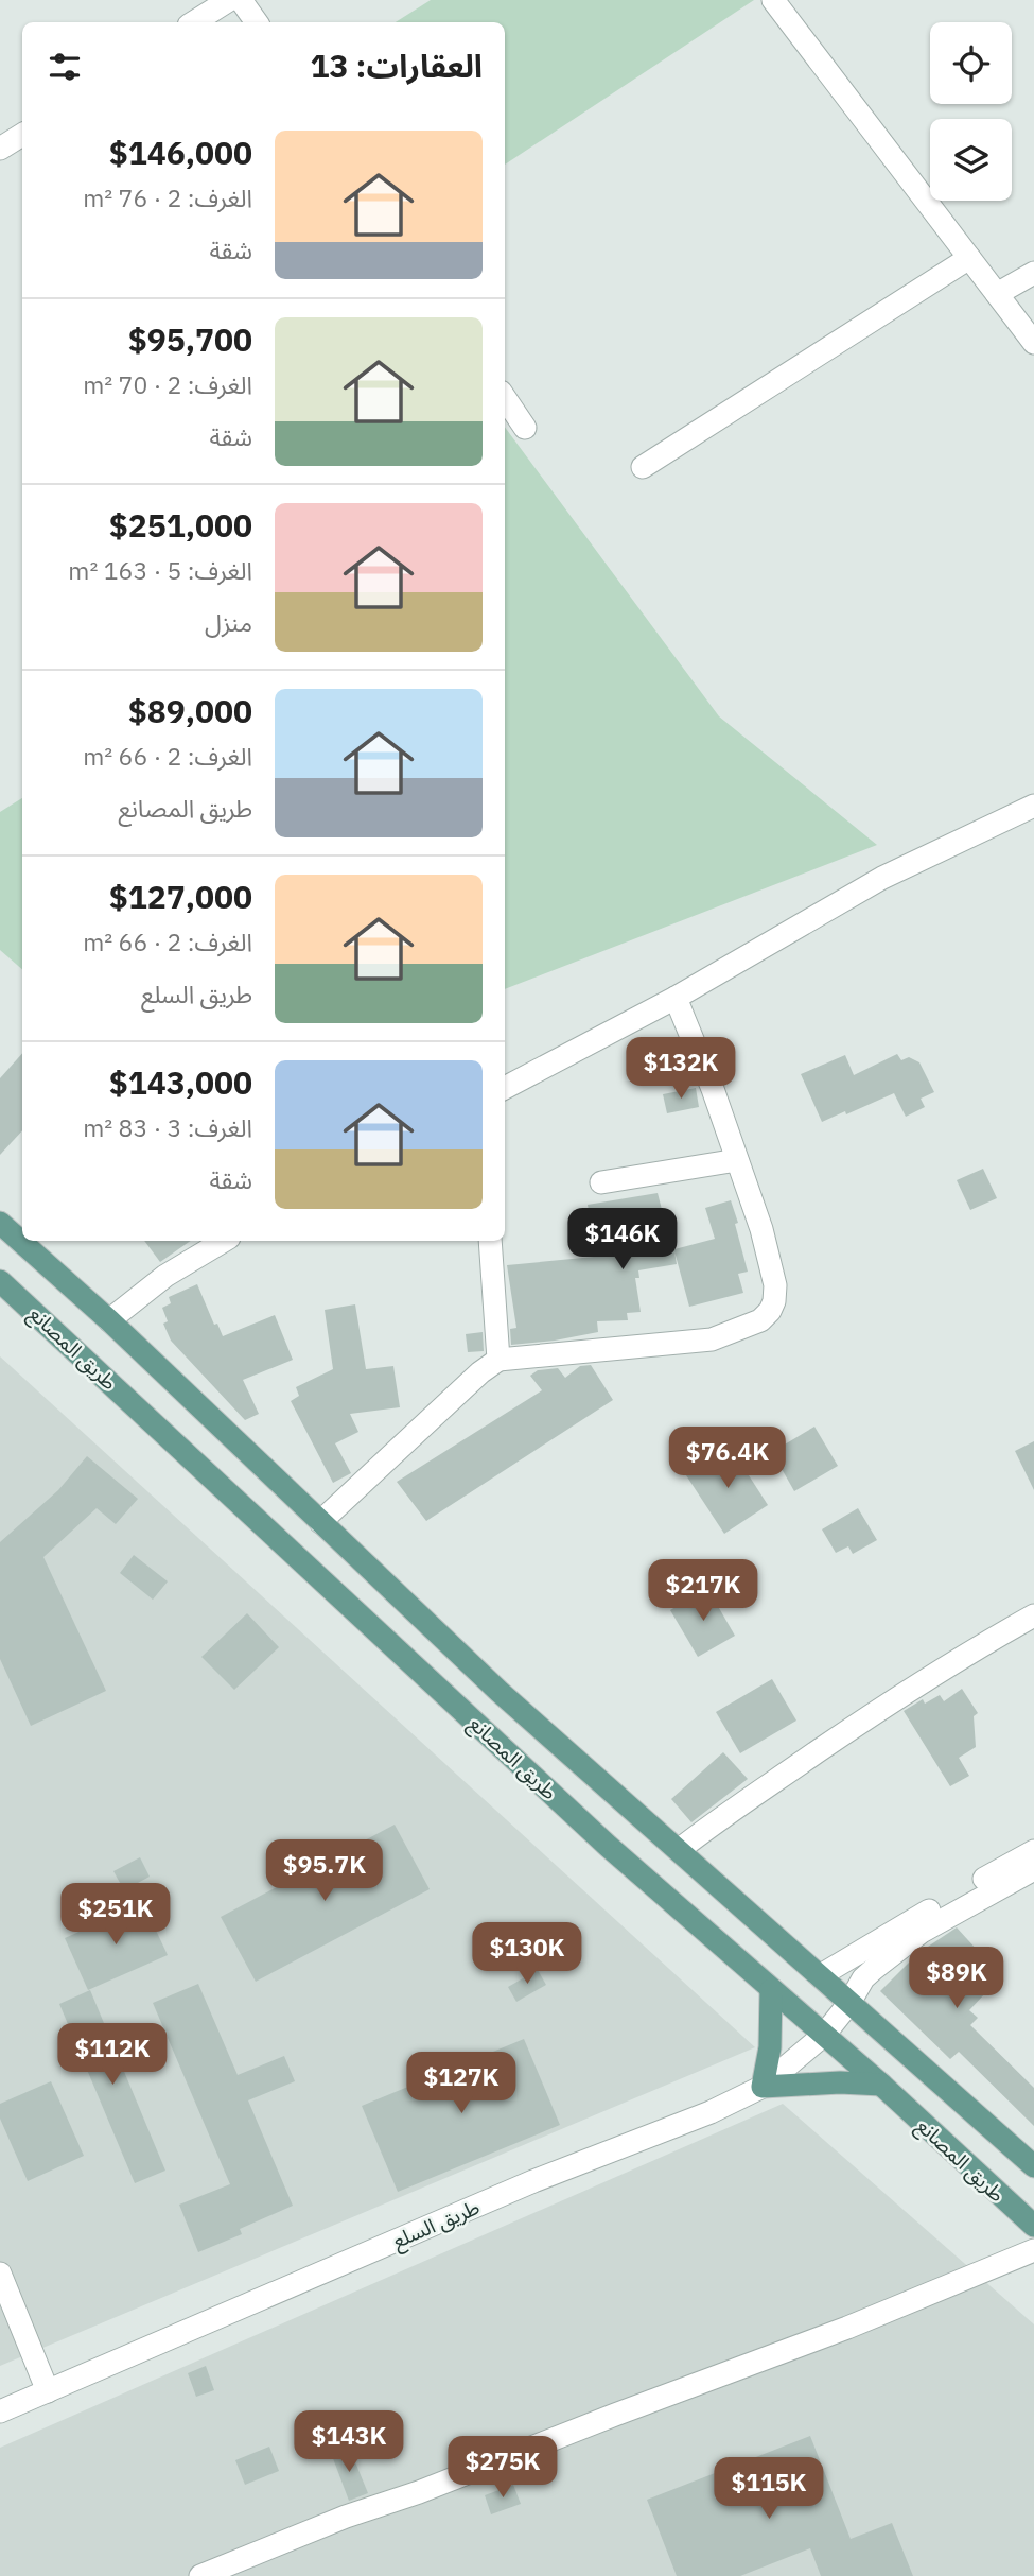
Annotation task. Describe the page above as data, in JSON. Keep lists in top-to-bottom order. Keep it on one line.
{"streets":{"main road":["طريق المصانع"],"street":["طريق السلع"]},"crossings":[["طريق المصانع","طريق السلع"]],"page":{"heading":"العقارات: 13","list":[{"name":"$146,000","note":"الغرف: 2 · 76 m² · شقة"},{"name":"$95,700","note":"الغرف: 2 · 70 m² · شقة"},{"name":"$251,000","note":"الغرف: 5 · 163 m² · منزل"},{"name":"$89,000","note":"الغرف: 2 · 66 m² · طريق المصانع"},{"name":"$127,000","note":"الغرف: 2 · 66 m² · طريق السلع"},{"name":"$143,000","note":"الغرف: 3 · 83 m² · شقة"}],"price":["$132K","$146K","$76.4K","$217K","$95.7K","$251K","$130K","$89K","$112K","$127K","$143K","$275K","$115K"]}}
